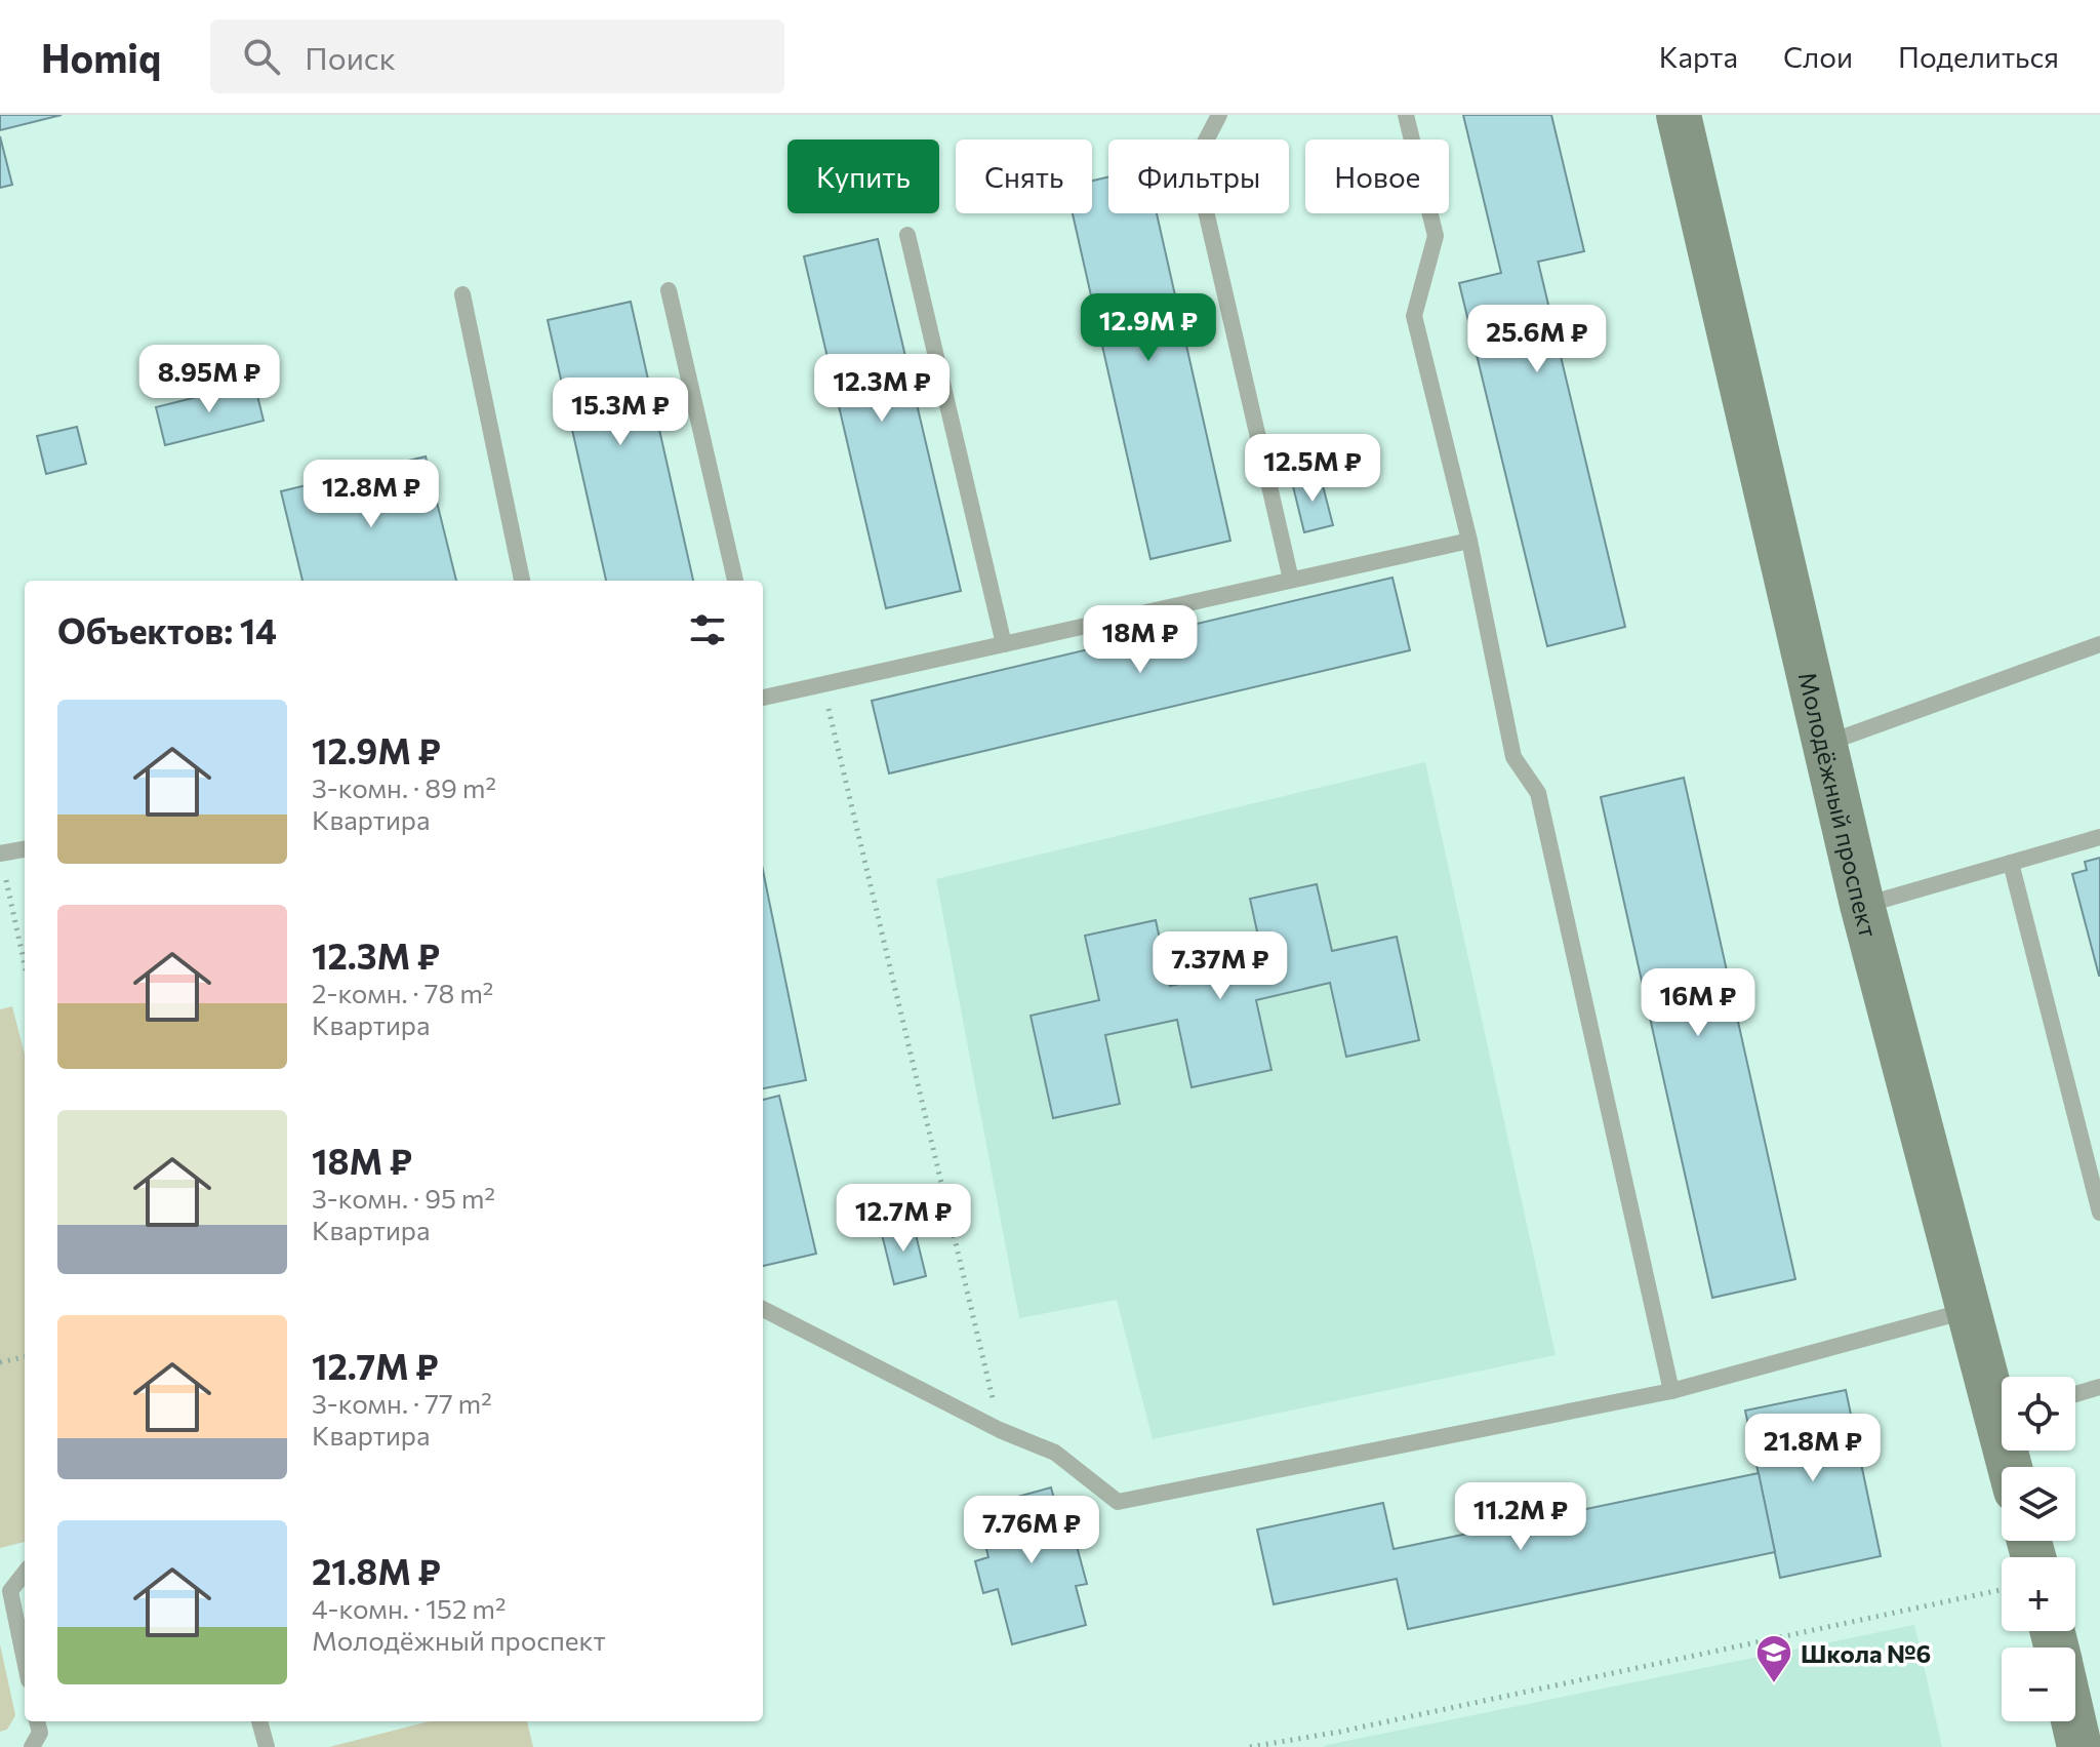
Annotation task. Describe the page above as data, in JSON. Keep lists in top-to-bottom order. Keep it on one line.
{"streets":{"street":["Молодёжный проспект"]},"places":{"school or university":["Школа №6"]},"page":{"header":"Homiq","search":"Поиск","nav":["Карта","Слои","Поделиться"],"chip":["Купить","Снять","Фильтры","Новое"],"price":["12.9M ₽","25.6M ₽","8.95M ₽","12.3M ₽","15.3M ₽","12.5M ₽","12.8M ₽","18M ₽","7.37M ₽","16M ₽","12.7M ₽","21.8M ₽","11.2M ₽","7.76M ₽"],"heading":"Объектов: 14","list":[{"name":"12.9M ₽","note":"3-комн. · 89 m² · Квартира"},{"name":"12.3M ₽","note":"2-комн. · 78 m² · Квартира"},{"name":"18M ₽","note":"3-комн. · 95 m² · Квартира"},{"name":"12.7M ₽","note":"3-комн. · 77 m² · Квартира"},{"name":"21.8M ₽","note":"4-комн. · 152 m² · Молодёжный проспект"}],"map_buttons":["+","−"]}}
